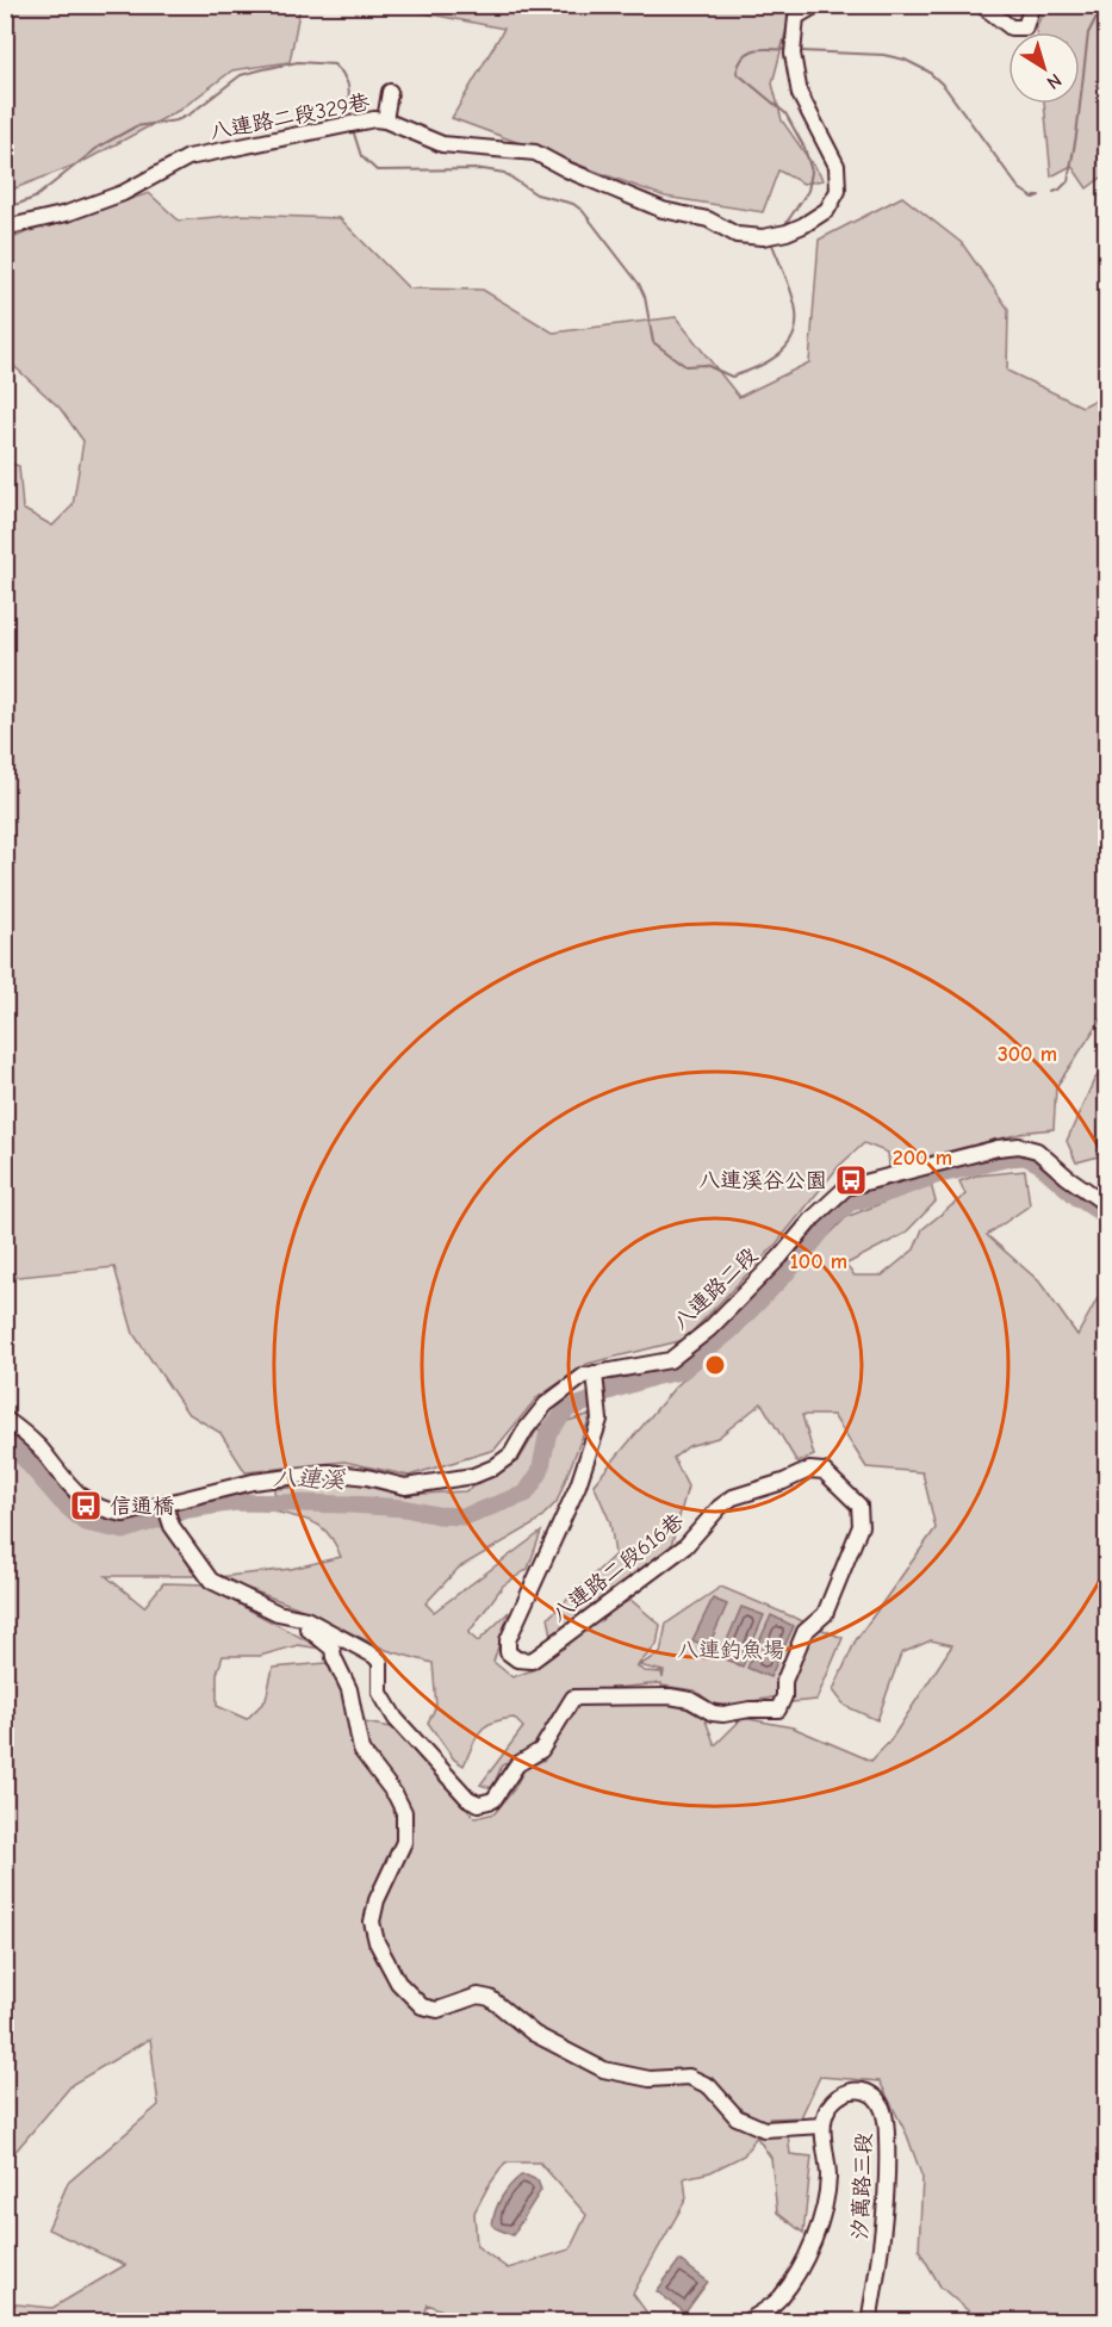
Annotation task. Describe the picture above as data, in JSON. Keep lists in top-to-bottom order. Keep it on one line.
{"streets":{"street":["八連路二段329巷","八連路二段","八連路二段616巷","汐萬路三段"]},"crossings":[["八連路二段","八連路二段616巷"]],"water":["八連溪"],"parks":["八連釣魚場"],"places":{"bus stop":["八連溪谷公園","信通橋"]},"north":"bottom right","rings":["300 m","200 m","100 m"]}
